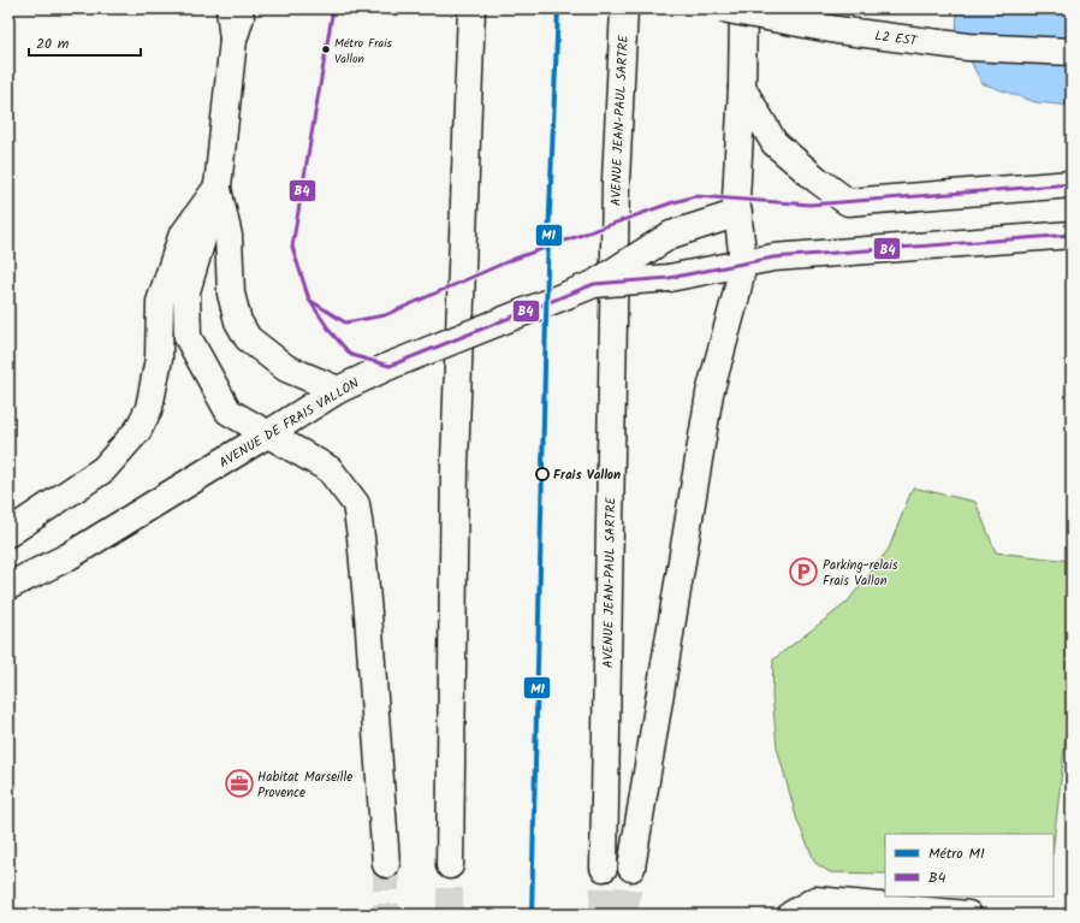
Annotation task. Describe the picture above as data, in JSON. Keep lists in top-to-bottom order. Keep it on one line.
{"streets":{"main road":["L2 EST","AVENUE JEAN-PAUL SARTRE","AVENUE DE FRAIS VALLON"]},"places":{"other":["Métro Frais Vallon","Frais Vallon"],"parking":["Parking-relais Frais Vallon"],"office":["Habitat Marseille Provence"]},"lines":["metro line M1","transit line B4"],"legend":["Métro M1","B4"],"scale_bar":"20 m"}
